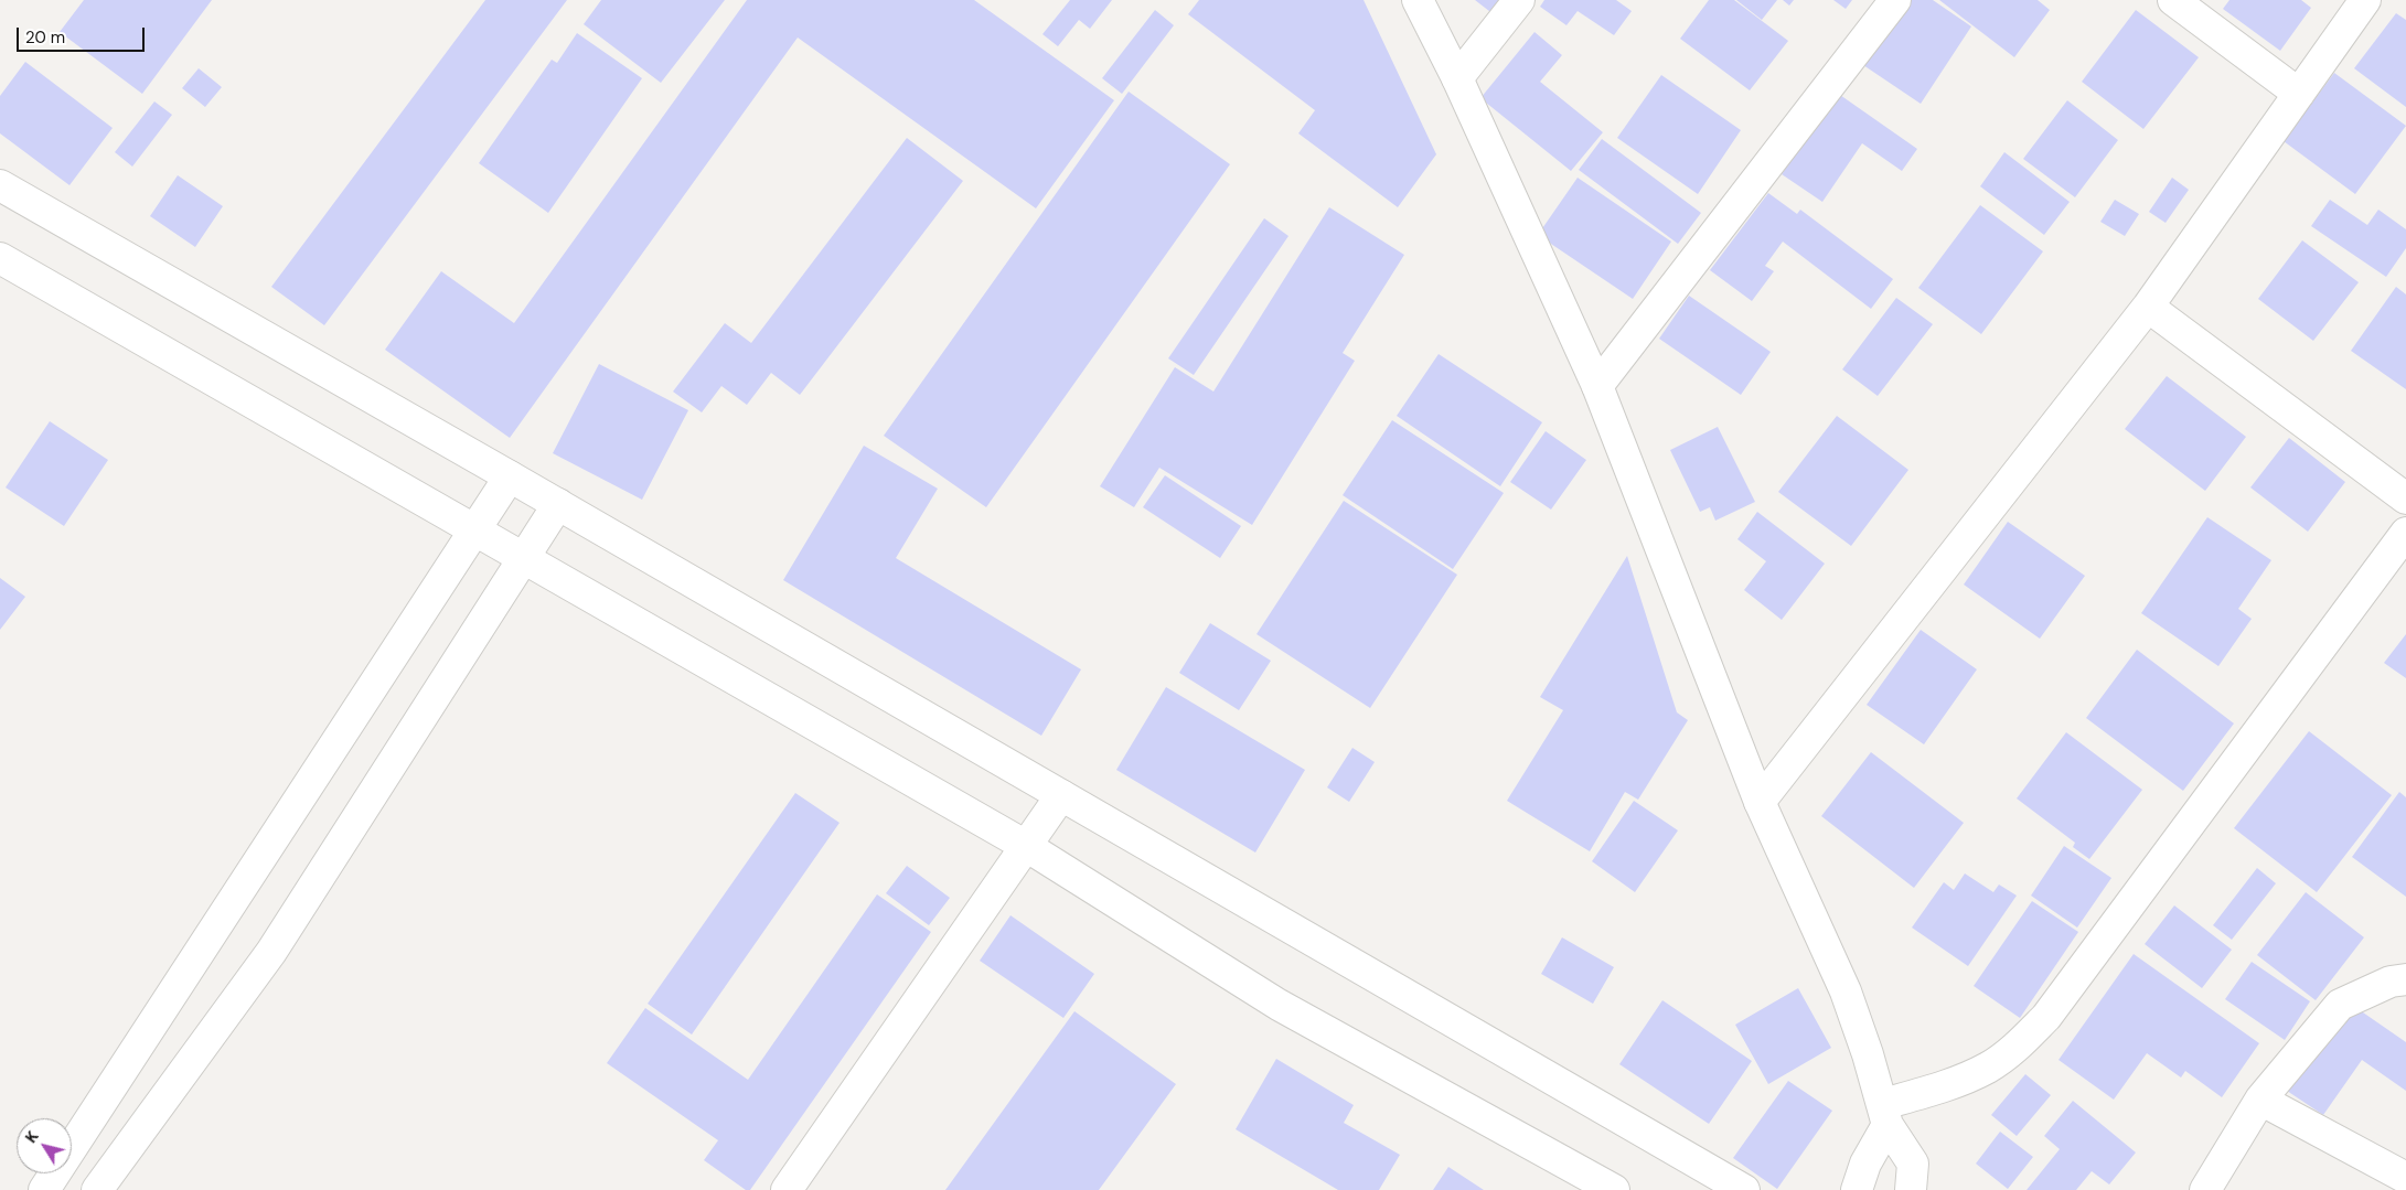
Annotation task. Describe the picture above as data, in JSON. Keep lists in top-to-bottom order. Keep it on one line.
{"scale_bar":"20 m","north":"top left"}
